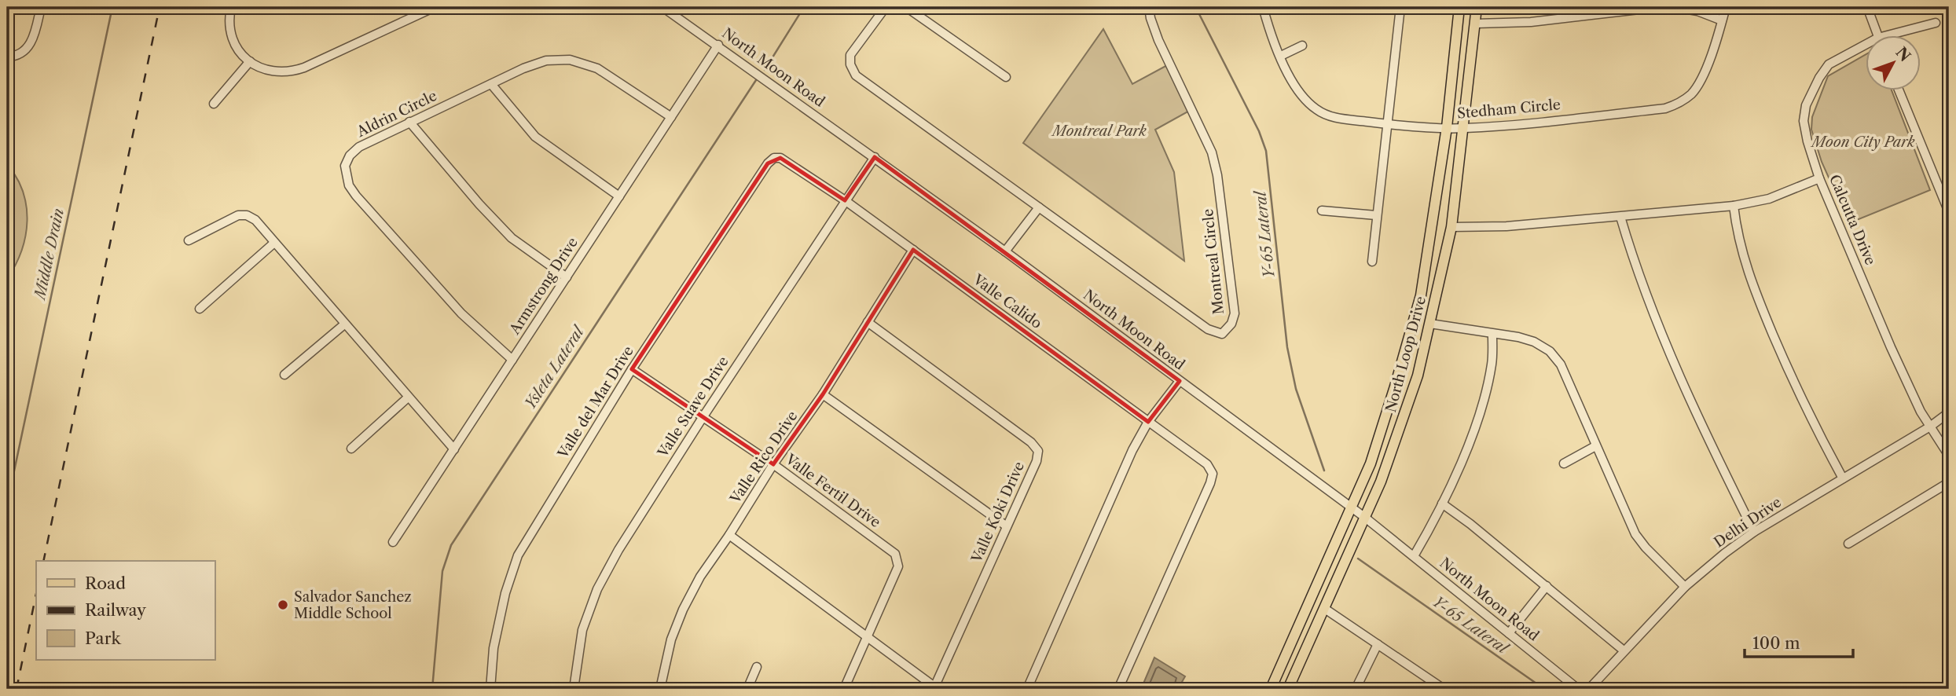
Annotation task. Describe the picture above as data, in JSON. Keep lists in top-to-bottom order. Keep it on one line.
{"streets":{"main road":["North Loop Drive"],"street":["North Moon Road","Stedham Circle","Aldrin Circle","Calcutta Drive","Montreal Circle","Armstrong Drive","Valle Calido","Valle del Mar Drive","Valle Suave Drive","Valle Rico Drive","Valle Fertil Drive","Valle Koki Drive","Delhi Drive"]},"crossings":[["North Moon Road","Armstrong Drive"],["North Moon Road","North Loop Drive"],["North Moon Road","Valle Suave Drive"],["Stedham Circle","North Loop Drive"],["Aldrin Circle","Armstrong Drive"],["Calcutta Drive","Delhi Drive"],["Valle Calido","Valle del Mar Drive"],["Valle Calido","Valle Suave Drive"],["Valle Calido","Valle Rico Drive"],["Valle del Mar Drive","Valle Fertil Drive"],["Valle Suave Drive","Valle Fertil Drive"],["Valle Rico Drive","Valle Fertil Drive"],["Valle Rico Drive","Valle Koki Drive"]],"water":["Y-65 Lateral","Middle Drain","Ysleta Lateral"],"parks":["Montreal Park","Moon City Park"],"places":["Salvador Sanchez Middle School"],"legend":["Road","Railway","Park"],"scale_bar":"100 m","north":"top right"}
